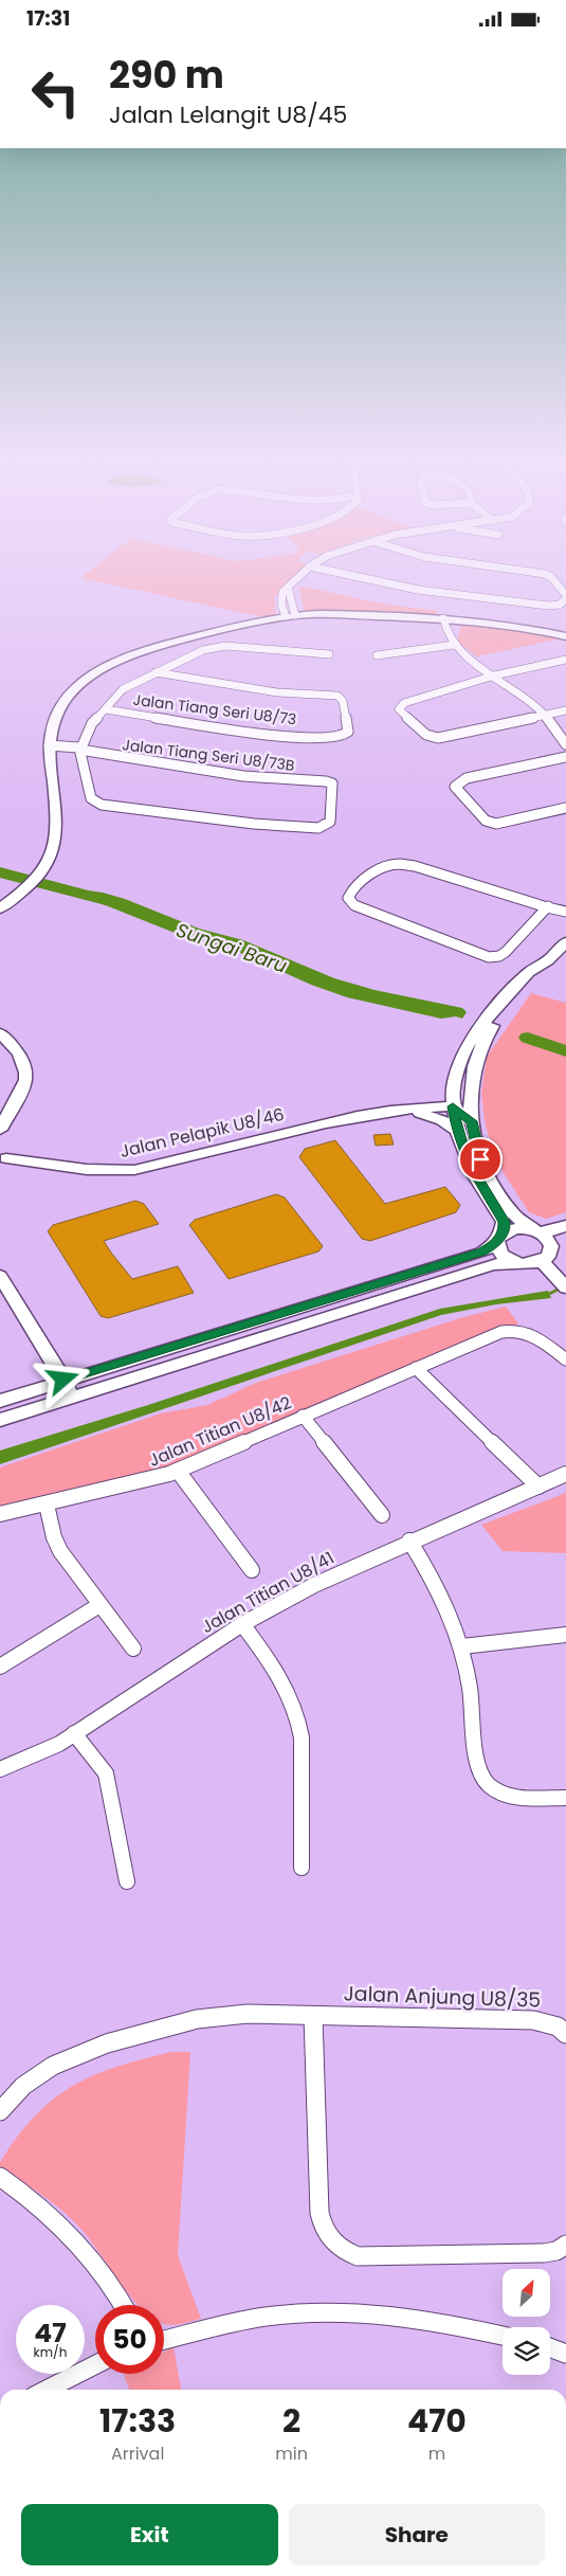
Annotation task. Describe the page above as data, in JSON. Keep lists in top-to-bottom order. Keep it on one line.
{"streets":{"street":["Jalan Tiang Seri U8/73","Jalan Tiang Seri U8/73B","Jalan Pelapik U8/46","Jalan Titian U8/42","Jalan Titian U8/41","Jalan Anjung U8/35"]},"crossings":[["Jalan Tiang Seri U8/73","Jalan Tiang Seri U8/73B"]],"water":["Sungai Baru"],"north":"top right","page":{"status":"17:31","turn":["290 m","Jalan Lelangit U8/45"],"speed":"47 km/h","limit":"50","eta":["17:33","Arrival","2","min","470","m"],"buttons":["Exit","Share"]}}
